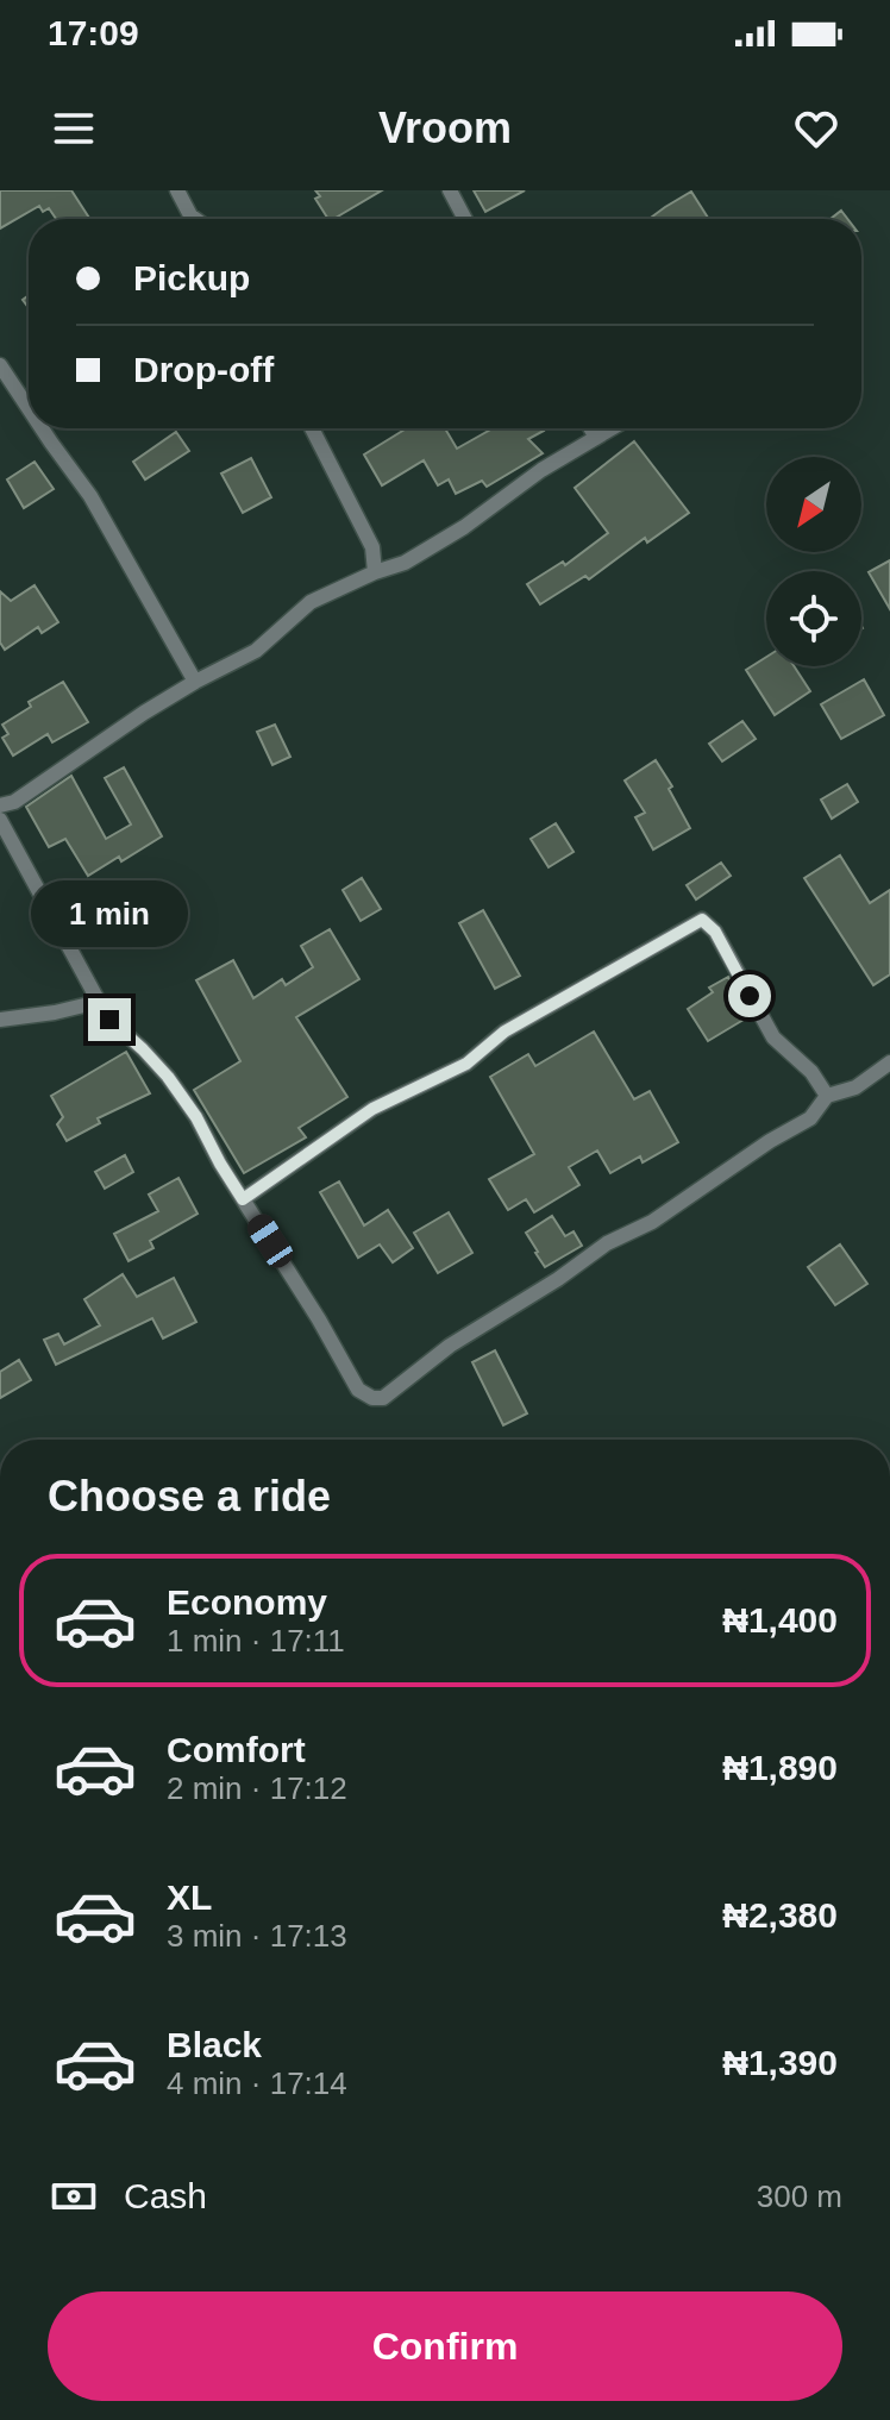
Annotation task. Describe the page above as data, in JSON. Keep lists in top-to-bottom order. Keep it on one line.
{"north":"bottom left","page":{"status":"17:09","header":"Vroom","banner":["Pickup","Drop-off"],"bubble":"1 min","heading":"Choose a ride","list":[{"name":"Economy","note":"1 min · 17:11","value":"₦1,400"},{"name":"Comfort","note":"2 min · 17:12","value":"₦1,890"},{"name":"XL","note":"3 min · 17:13","value":"₦2,380"},{"name":"Black","note":"4 min · 17:14","value":"₦1,390"}],"pay":["Cash","300 m"],"buttons":"Confirm"}}
